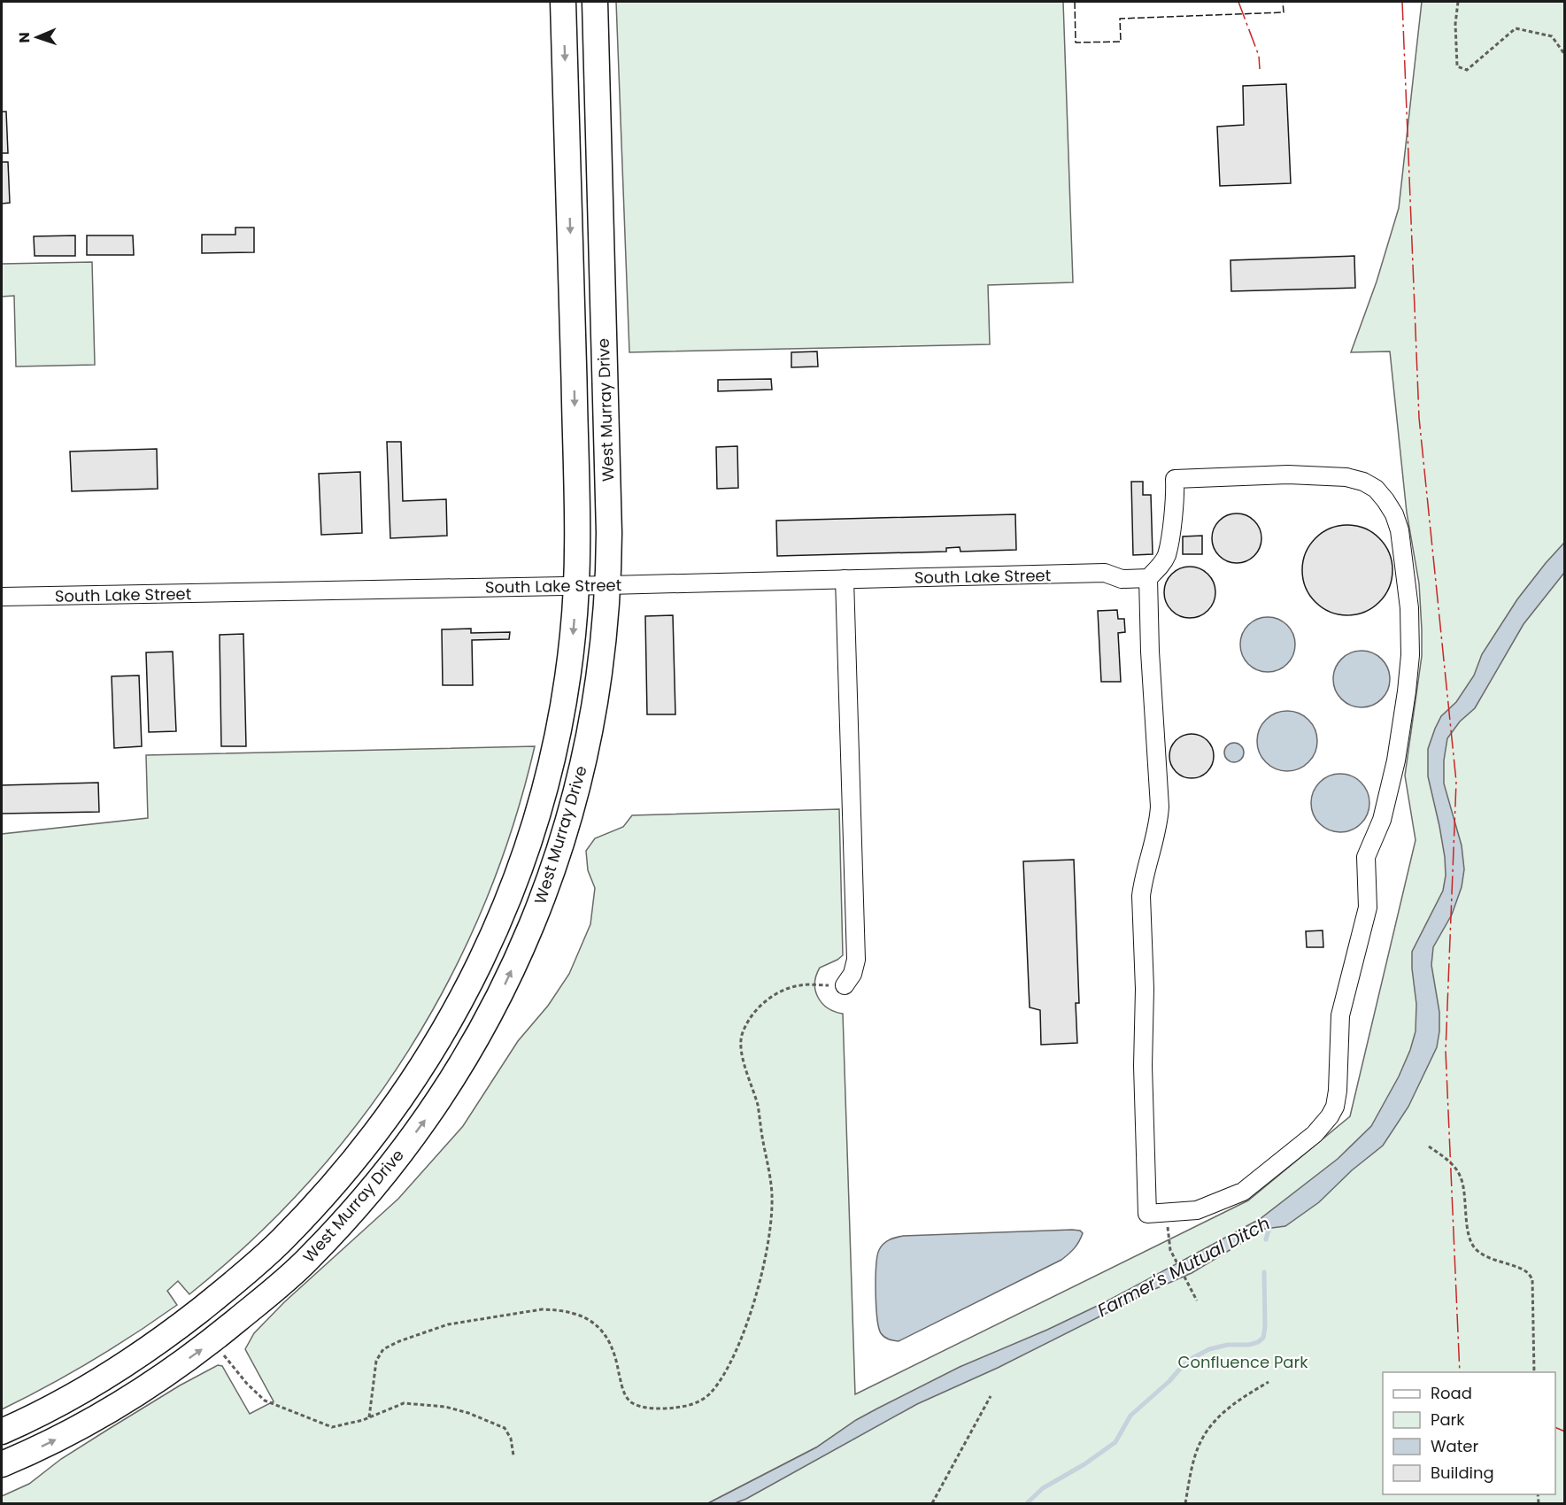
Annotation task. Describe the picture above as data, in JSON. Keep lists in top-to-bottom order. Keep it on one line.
{"streets":{"highway":["West Murray Drive"],"street":["South Lake Street"]},"crossings":[["West Murray Drive","South Lake Street"]],"water":["Farmer's Mutual Ditch"],"parks":["Confluence Park"],"legend":["Road","Park","Water","Building"],"north":"left"}
